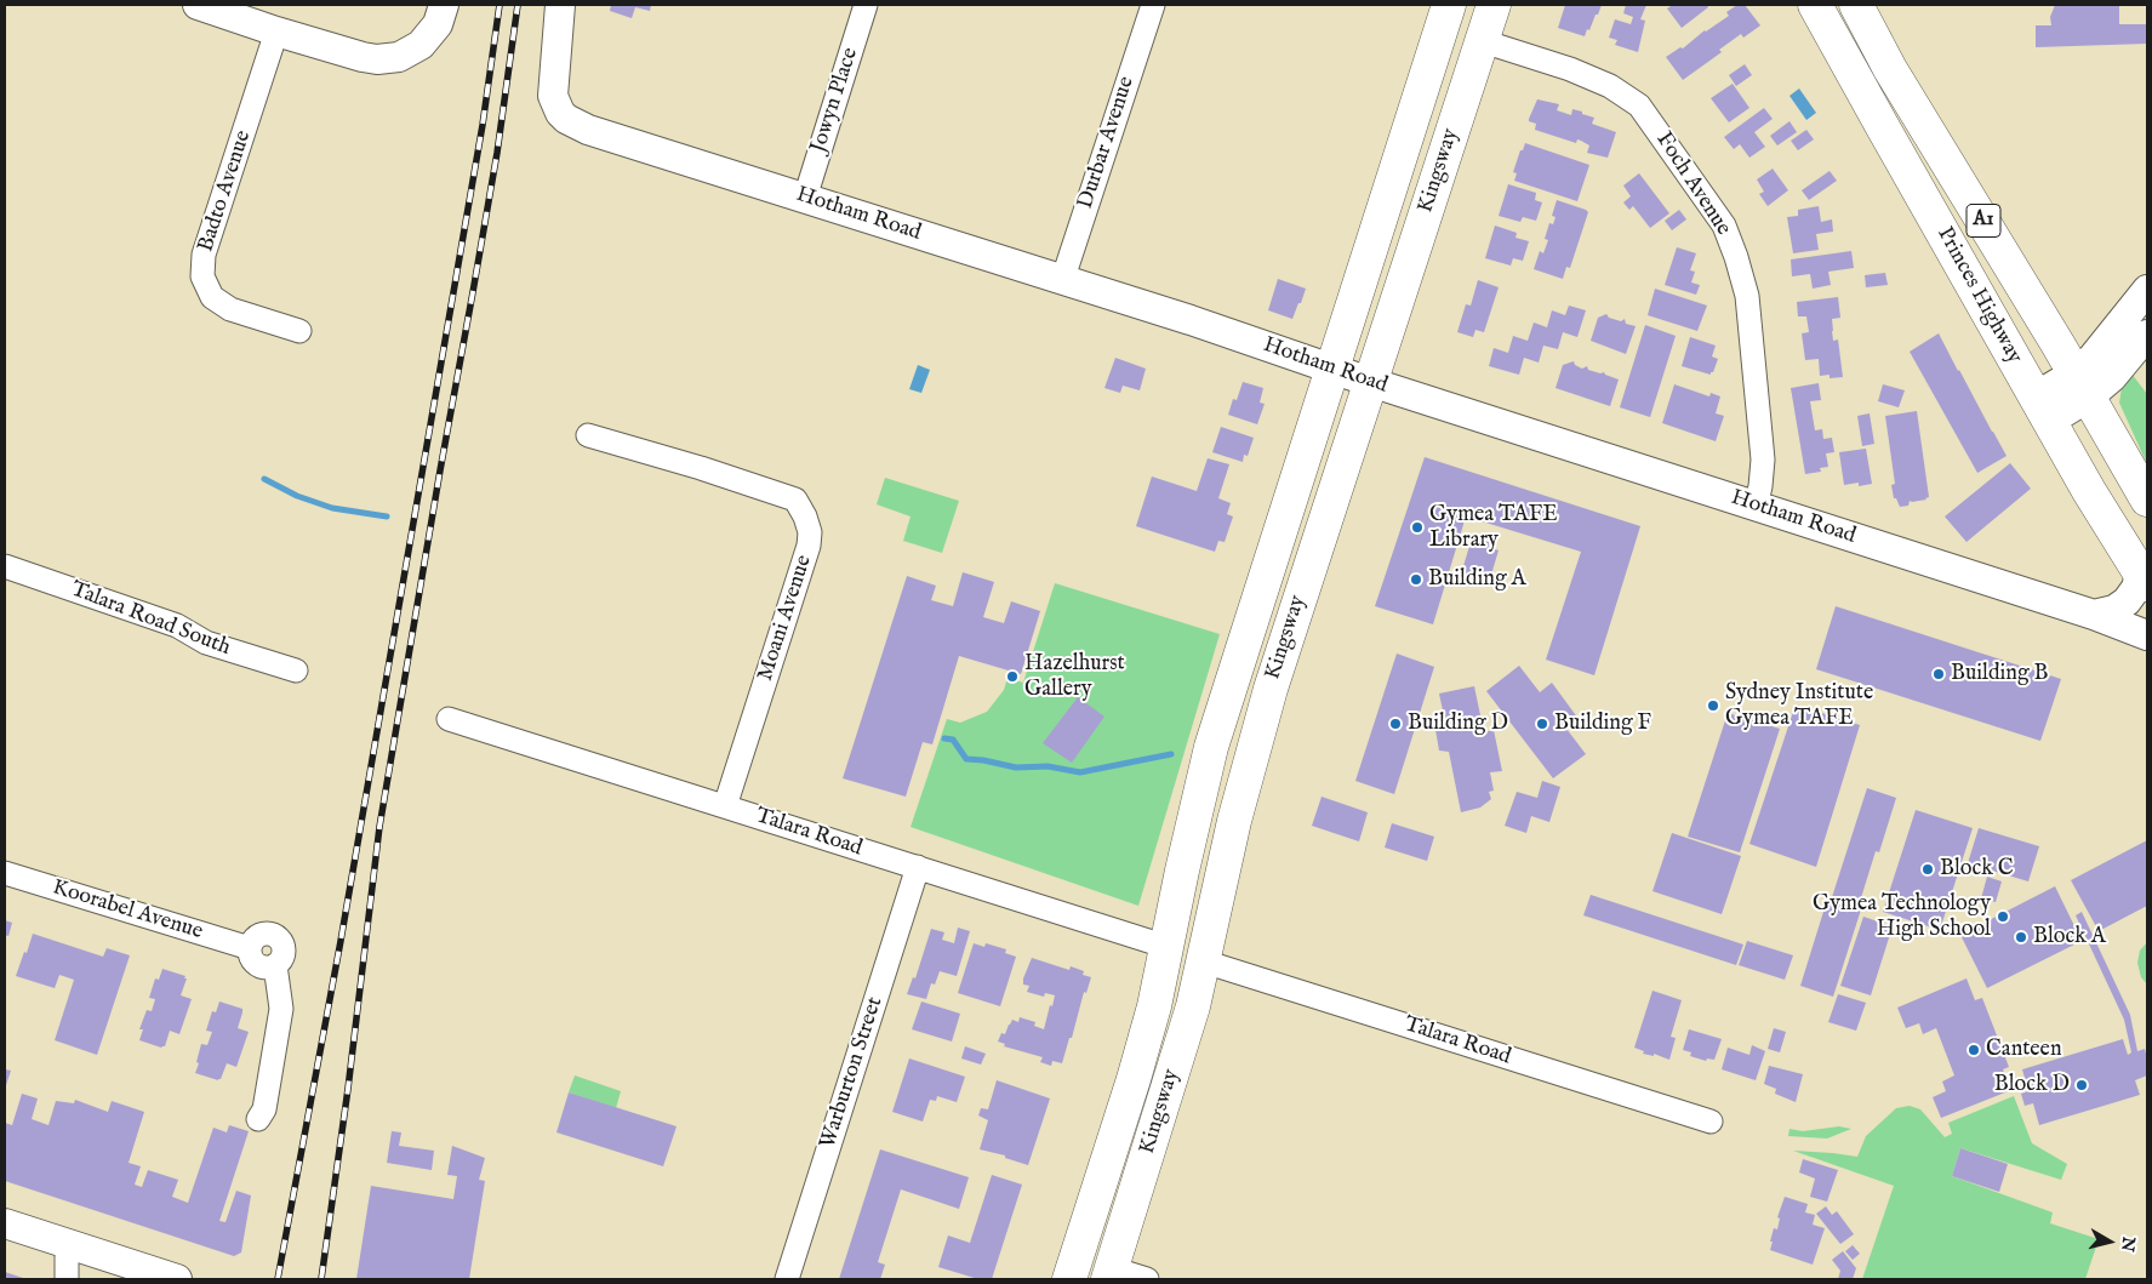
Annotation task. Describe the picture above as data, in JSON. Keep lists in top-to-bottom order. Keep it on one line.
{"streets":{"main road":["Kingsway","A1","Princes Highway"],"street":["Jowyn Place","Durbar Avenue","Foch Avenue","Badto Avenue","Hotham Road","Moani Avenue","Talara Road South","Talara Road","Koorabel Avenue","Warburton Street"]},"crossings":[["Jowyn Place","Hotham Road"],["Durbar Avenue","Hotham Road"],["Kingsway","Foch Avenue"],["Kingsway","Hotham Road"],["Kingsway","Talara Road"],["Foch Avenue","Hotham Road"],["Moani Avenue","Talara Road"],["Talara Road","Warburton Street"]],"places":["Gymea TAFE Library","Building A","Building B","Hazelhurst Gallery","Sydney Institute Gymea TAFE","Building D","Building F","Block C","Gymea Technology High School","Block A","Canteen","Block D"],"north":"right"}
